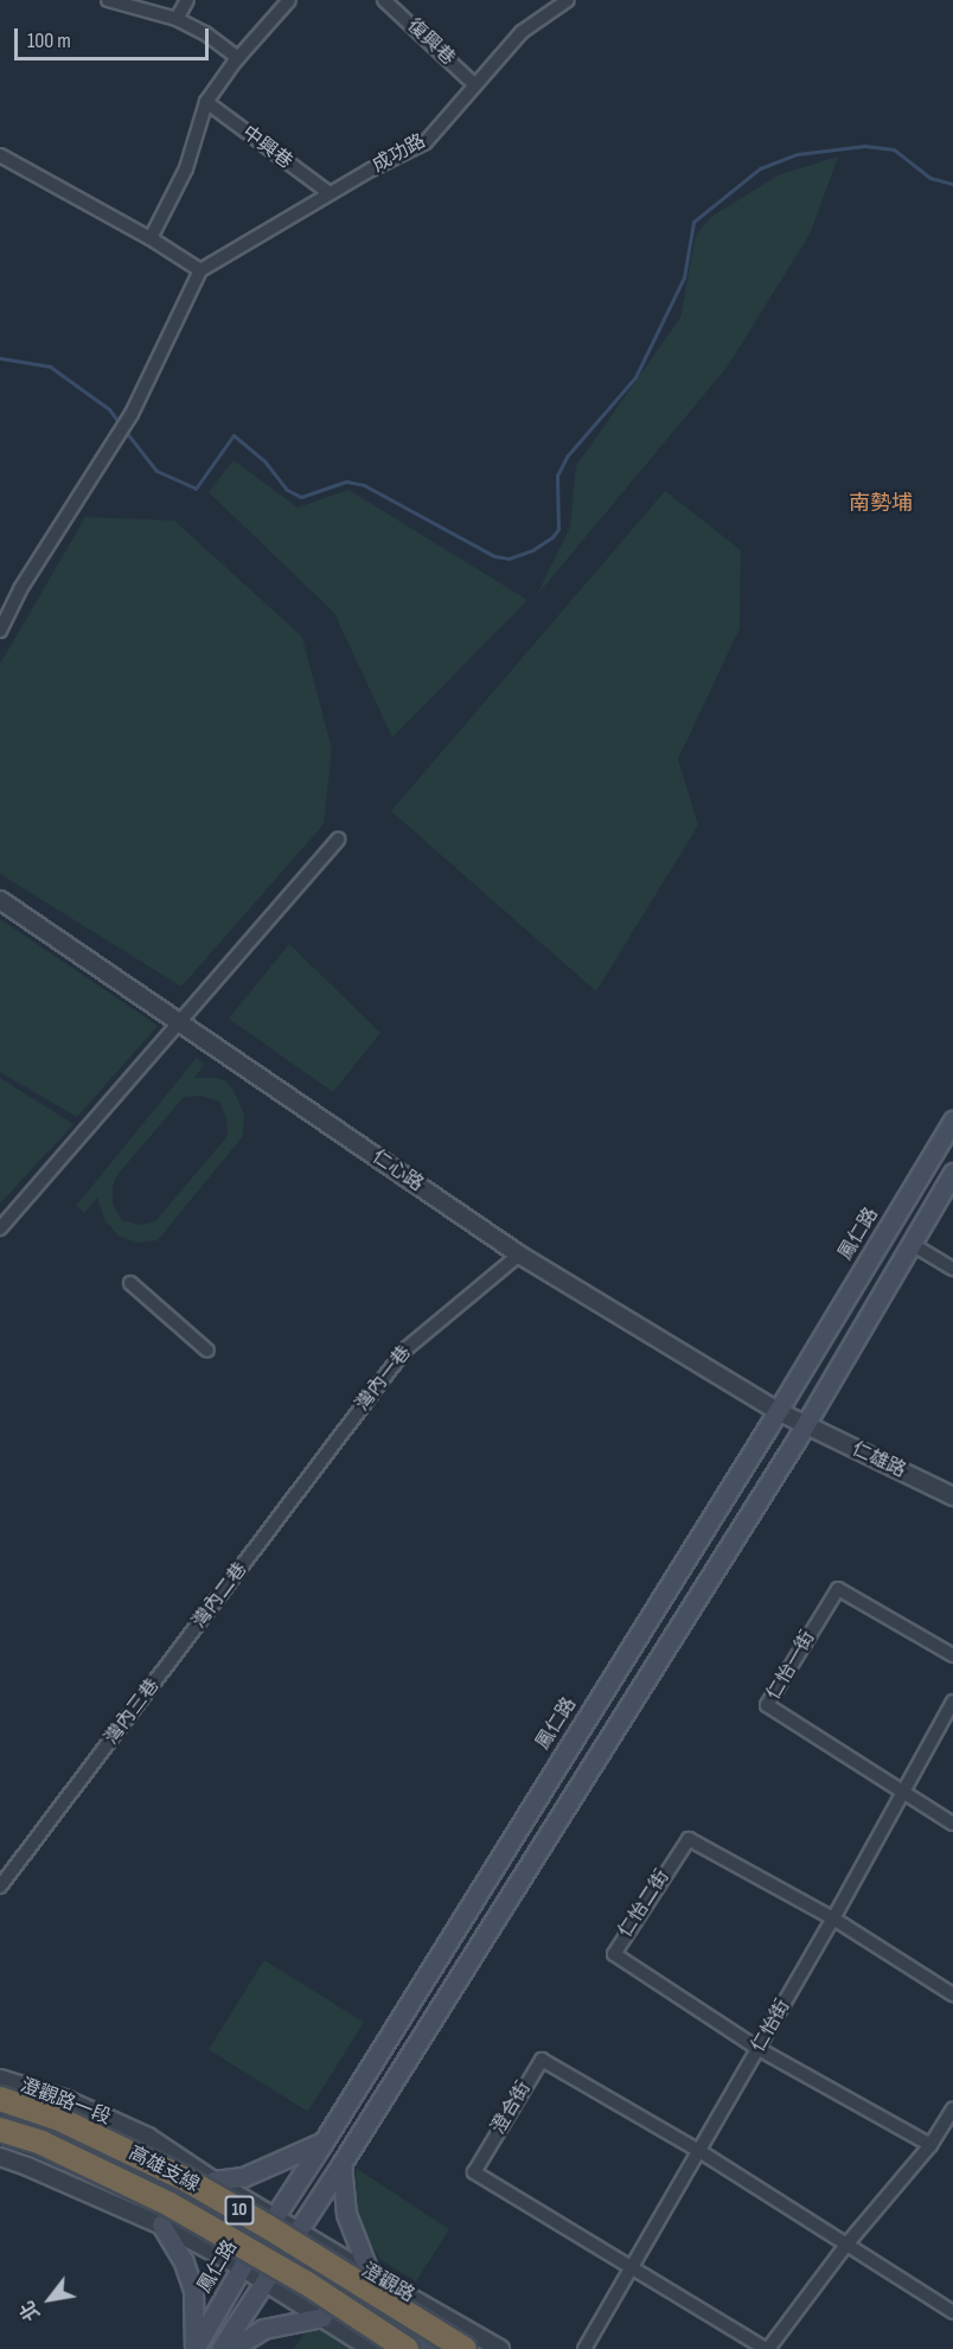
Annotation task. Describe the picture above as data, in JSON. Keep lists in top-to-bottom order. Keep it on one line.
{"streets":{"highway":["高雄支線","10"],"main road":["鳳仁路"],"street":["復興巷","中興巷","成功路","仁心路","灣內一巷","仁雄路","灣內二巷","仁怡一街","灣內三巷","仁怡二街","仁怡街","澄觀路一段","澄合街","澄觀路"]},"crossings":[["復興巷","成功路"],["中興巷","成功路"],["仁心路","鳳仁路"],["仁心路","灣內一巷"],["仁心路","仁雄路"],["鳳仁路","澄觀路一段"],["鳳仁路","澄觀路"],["灣內一巷","灣內二巷"],["灣內二巷","灣內三巷"],["仁怡一街","仁怡街"],["仁怡二街","仁怡街"],["仁怡街","澄合街"],["澄觀路一段","澄觀路"]],"districts":["南勢埔"],"scale_bar":"100 m","north":"bottom left"}
